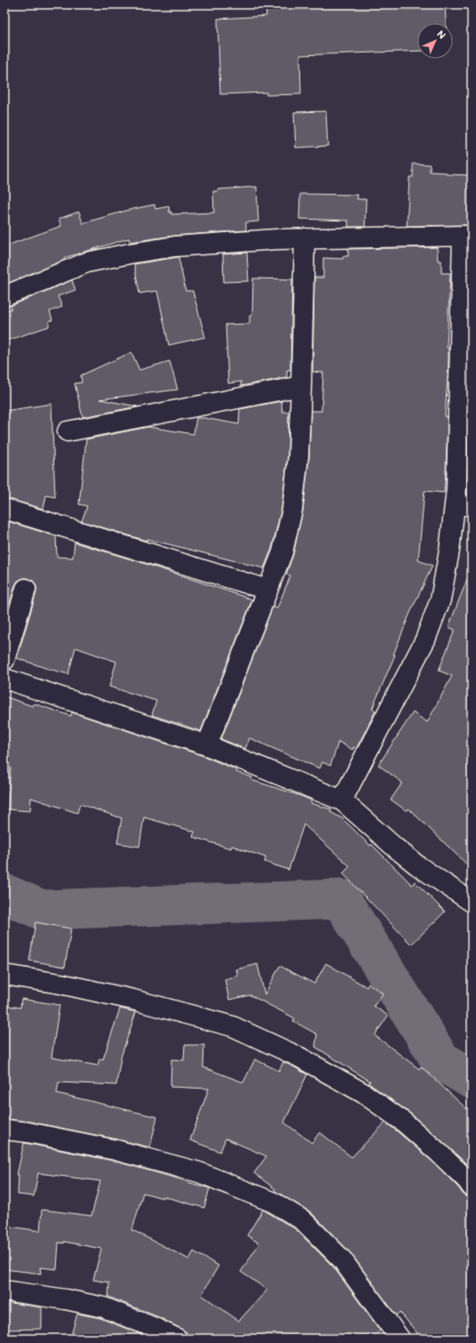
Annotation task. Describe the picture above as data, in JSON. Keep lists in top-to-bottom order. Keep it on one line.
{"north":"top right"}
